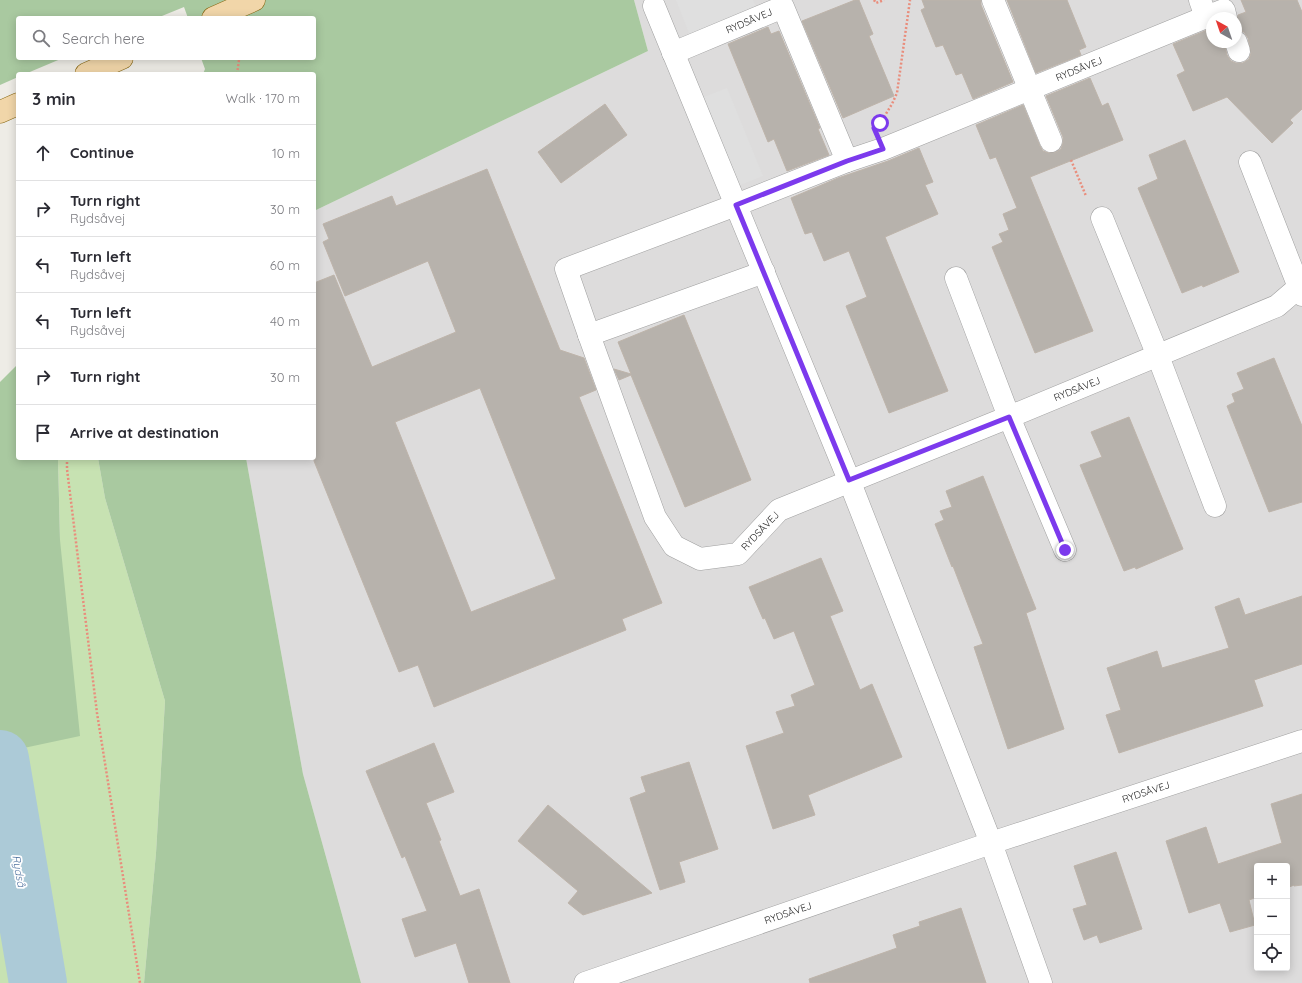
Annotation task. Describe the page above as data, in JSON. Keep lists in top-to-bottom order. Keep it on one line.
{"streets":{"street":["RYDSÅVEJ"]},"water":["Rydså"],"north":"top left","page":{"search":"Search here","heading":["3 min","Walk · 170 m"],"list":[["Continue","10 m"],["Turn right","Rydsåvej","30 m"],["Turn left","Rydsåvej","60 m"],["Turn left","Rydsåvej","40 m"],["Turn right","30 m"],"Arrive at destination"],"map_buttons":["+","−"]}}
